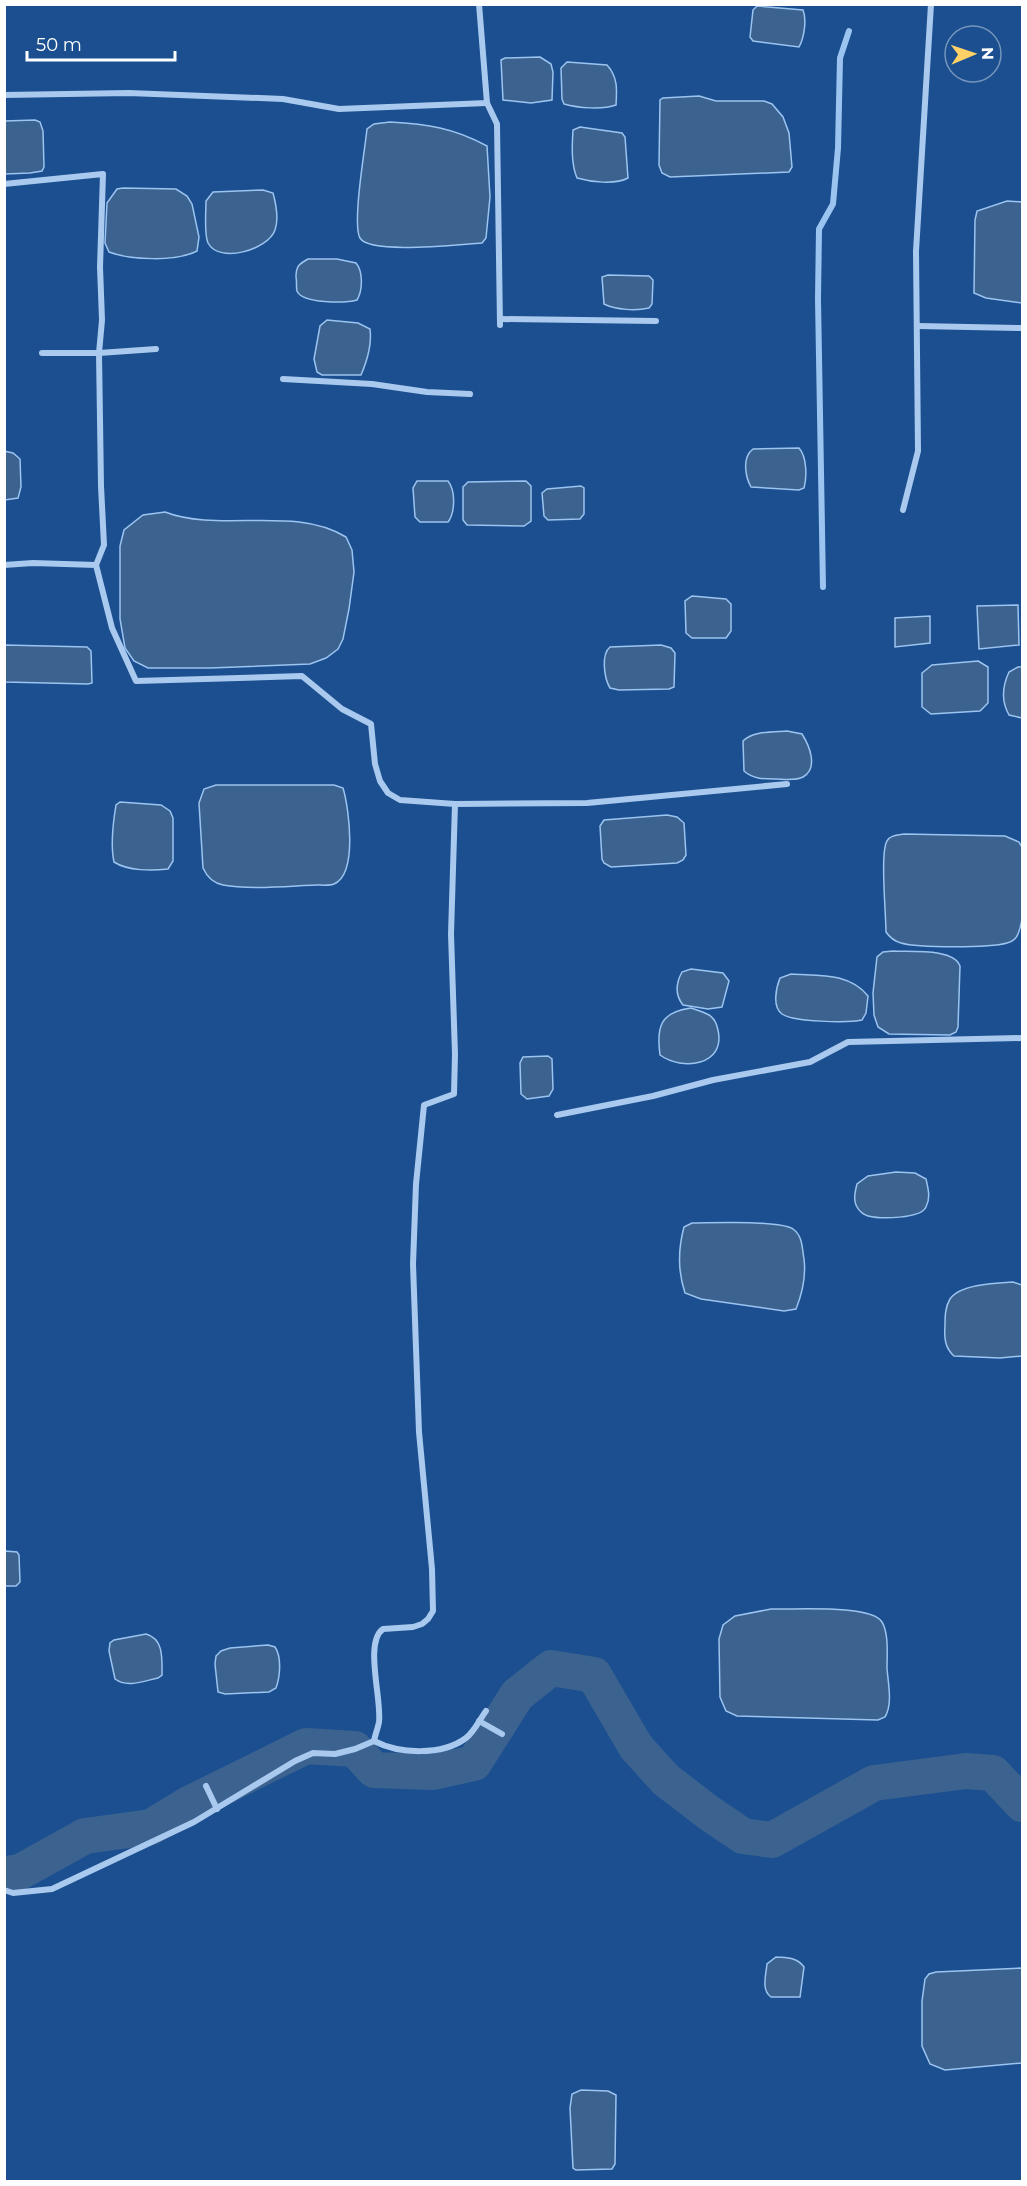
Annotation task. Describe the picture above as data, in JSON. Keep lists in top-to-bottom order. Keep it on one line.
{"scale_bar":"50 m","north":"right"}
